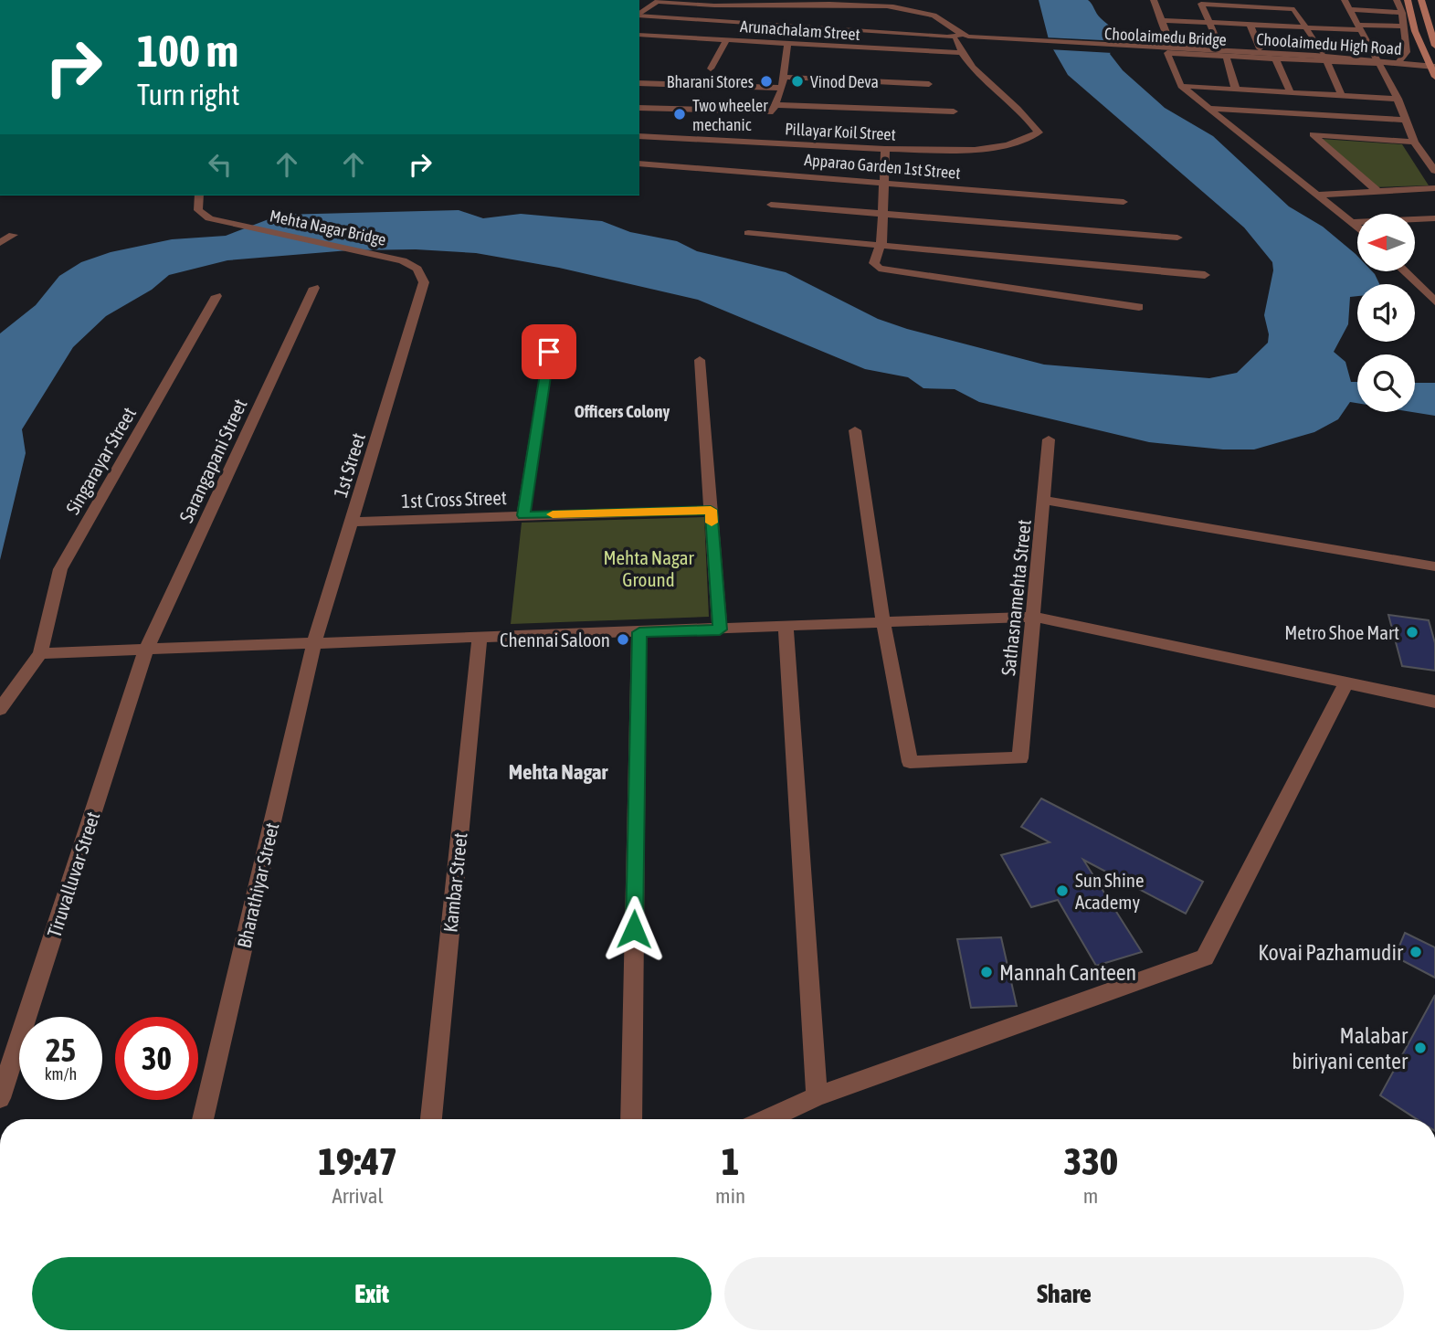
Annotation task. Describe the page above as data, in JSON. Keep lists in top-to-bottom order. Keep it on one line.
{"streets":{"street":["Arunachalam Street","Choolaimedu Bridge","Choolaimedu High Road","Pillayar Koil Street","Apparao Garden 1st Street","Mehta Nagar Bridge","Singarayar Street","Sarangapani Street","1st Street","1st Cross Street","Sathasnamehta Street","Tiruvalluvar Street","Kambar Street","Bharathiyar Street"]},"crossings":[["Arunachalam Street","Pillayar Koil Street"],["Choolaimedu Bridge","Choolaimedu High Road"],["Pillayar Koil Street","Apparao Garden 1st Street"],["Mehta Nagar Bridge","1st Street"],["Sarangapani Street","Tiruvalluvar Street"],["1st Street","1st Cross Street"],["1st Street","Bharathiyar Street"]],"districts":["Officers Colony","Mehta Nagar"],"parks":["Mehta Nagar Ground"],"places":["Bharani Stores","Vinod Deva","Two wheeler mechanic","Metro Shoe Mart","Chennai Saloon","Sun Shine Academy","Kovai Pazhamudir","Mannah Canteen","Malabar biriyani center"],"north":"left","page":{"turn":["100 m","Turn right"],"speed":"25 km/h","limit":"30","eta":["19:47","Arrival","1","min","330","m"],"buttons":["Exit","Share"]}}
